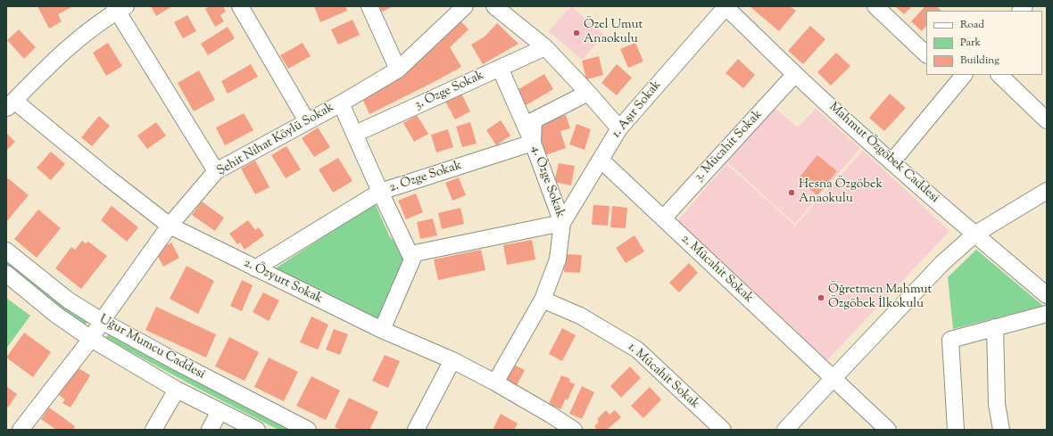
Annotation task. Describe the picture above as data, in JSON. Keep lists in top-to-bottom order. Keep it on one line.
{"streets":{"street":["3. Özge Sokak","1. Aşır Sokak","Şehit Nihat Köylü Sokak","3. Mücahit Sokak","Mahmut Özgöbek Caddesi","2. Özge Sokak","4. Özge Sokak","2. Mücahit Sokak","2. Özyurt Sokak","Uğur Mumcu Caddesi","1. Mücahit Sokak"]},"crossings":[["3. Özge Sokak","4. Özge Sokak"],["1. Aşır Sokak","Mahmut Özgöbek Caddesi"],["1. Aşır Sokak","4. Özge Sokak"],["1. Aşır Sokak","2. Mücahit Sokak"],["Şehit Nihat Köylü Sokak","2. Özyurt Sokak"],["Şehit Nihat Köylü Sokak","Uğur Mumcu Caddesi"],["3. Mücahit Sokak","Mahmut Özgöbek Caddesi"],["3. Mücahit Sokak","2. Mücahit Sokak"],["2. Özge Sokak","4. Özge Sokak"],["2. Özge Sokak","2. Özyurt Sokak"],["4. Özge Sokak","2. Özyurt Sokak"],["4. Özge Sokak","1. Mücahit Sokak"]],"places":["Özel Umut Anaokulu","Hesna Özgöbek Anaokulu","Öğretmen Mahmut Özgöbek İlkokulu"],"legend":["Road","Park","Building"]}
